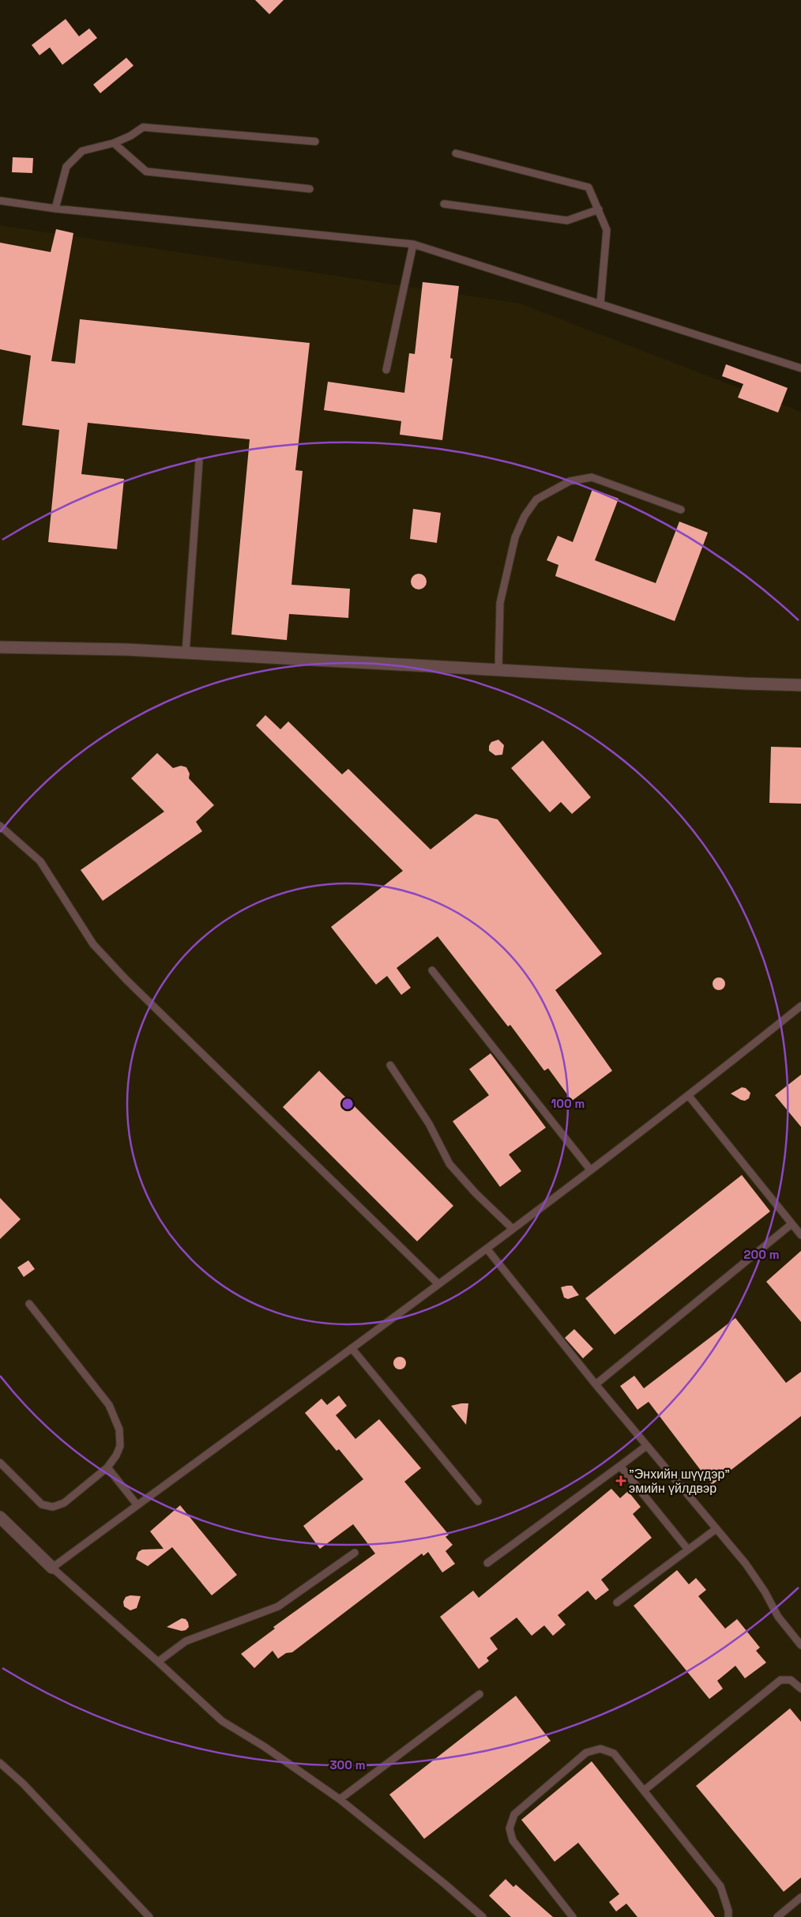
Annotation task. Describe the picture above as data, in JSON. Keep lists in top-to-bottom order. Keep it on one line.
{"places":{"health":["\"Энхийн шүүдэр\" эмийн үйлдвэр"]},"rings":["100 m","200 m","300 m"]}
